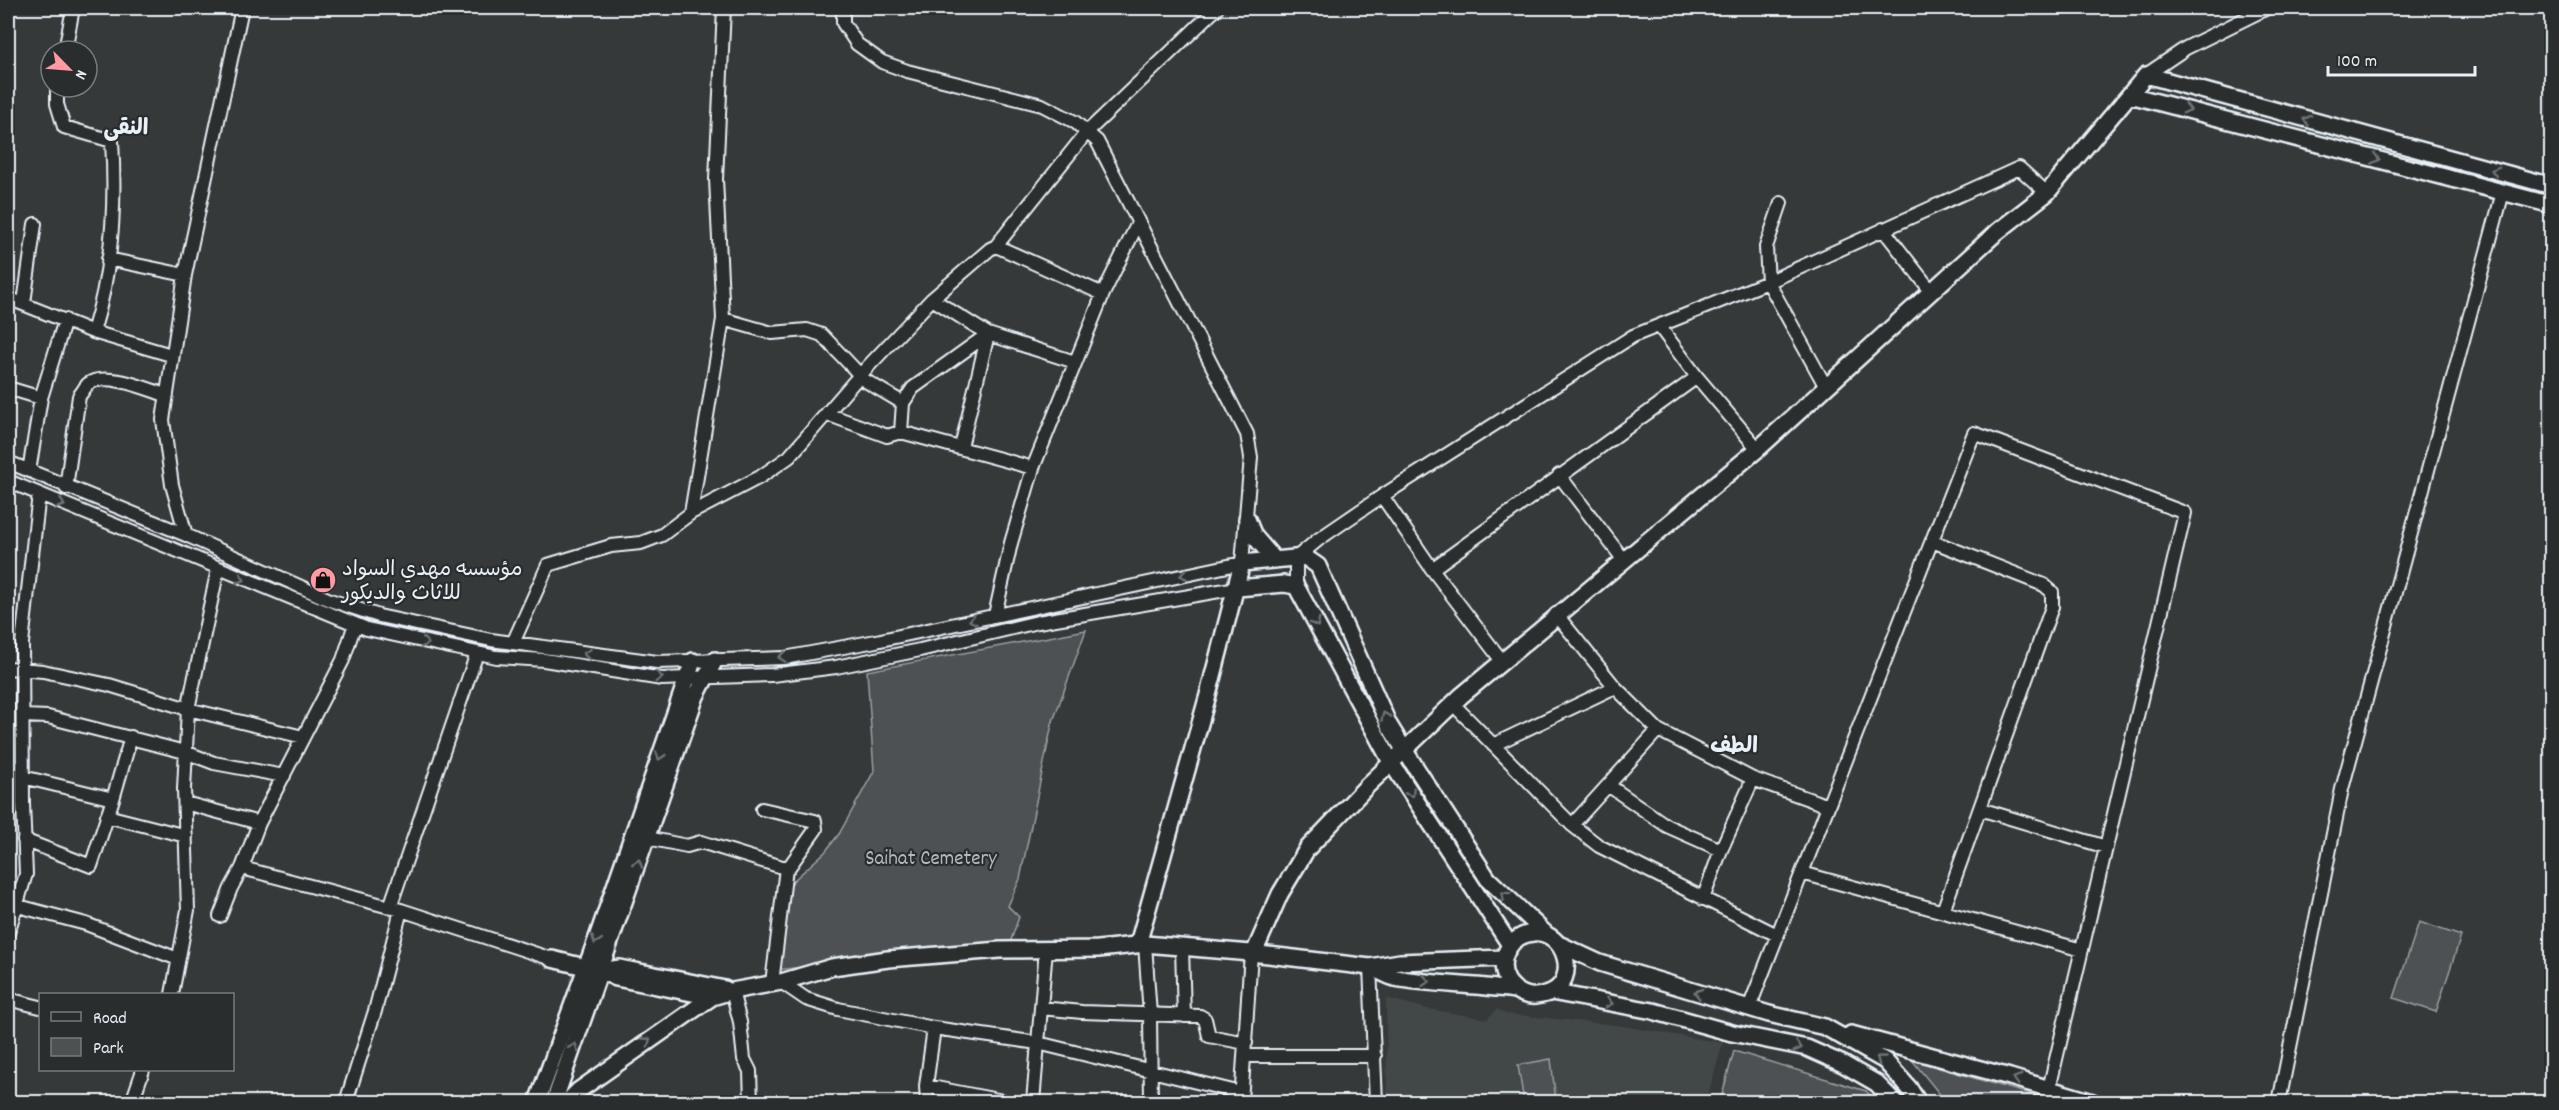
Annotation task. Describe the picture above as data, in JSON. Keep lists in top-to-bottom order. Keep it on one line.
{"districts":["النقى","الطف"],"parks":["Saihat Cemetery"],"places":{"shop":["مؤسسه مهدي السواد للاثاث والديكور"]},"legend":["Road","Park"],"scale_bar":"100 m","north":"bottom right"}
